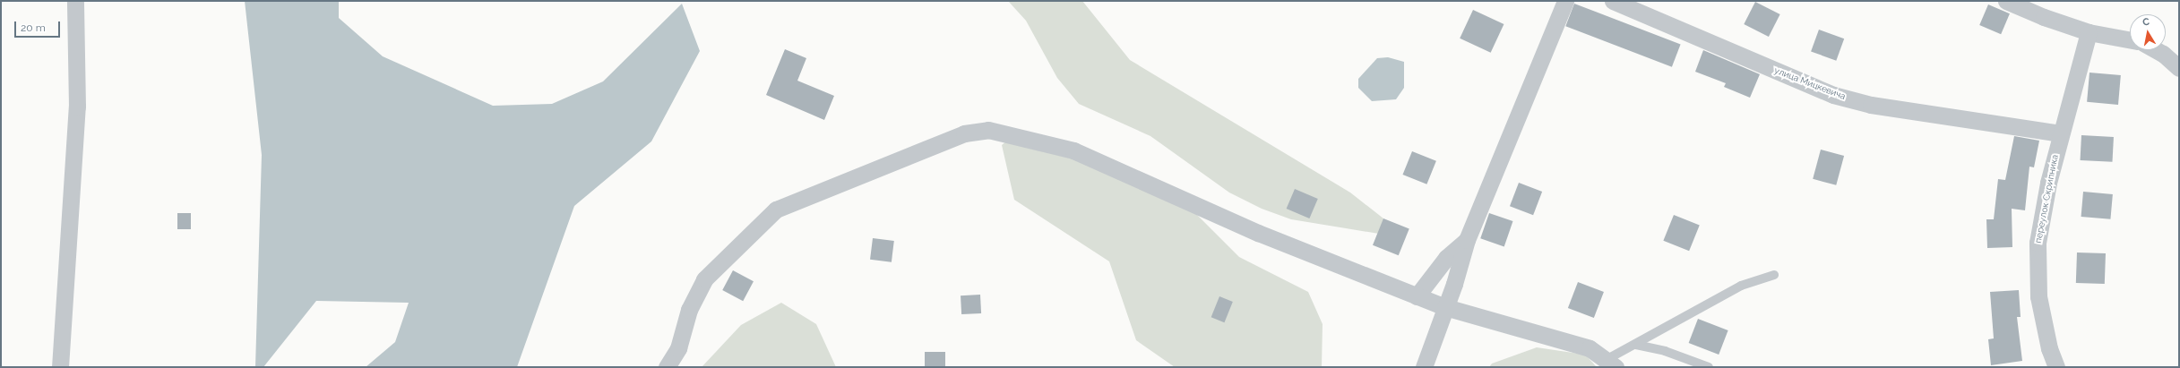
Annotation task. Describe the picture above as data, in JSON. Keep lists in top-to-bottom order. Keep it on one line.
{"streets":{"street":["улица Мицкевича","переулок Скрипника"]},"crossings":[["улица Мицкевича","переулок Скрипника"]],"scale_bar":"20 m","north":"top"}
